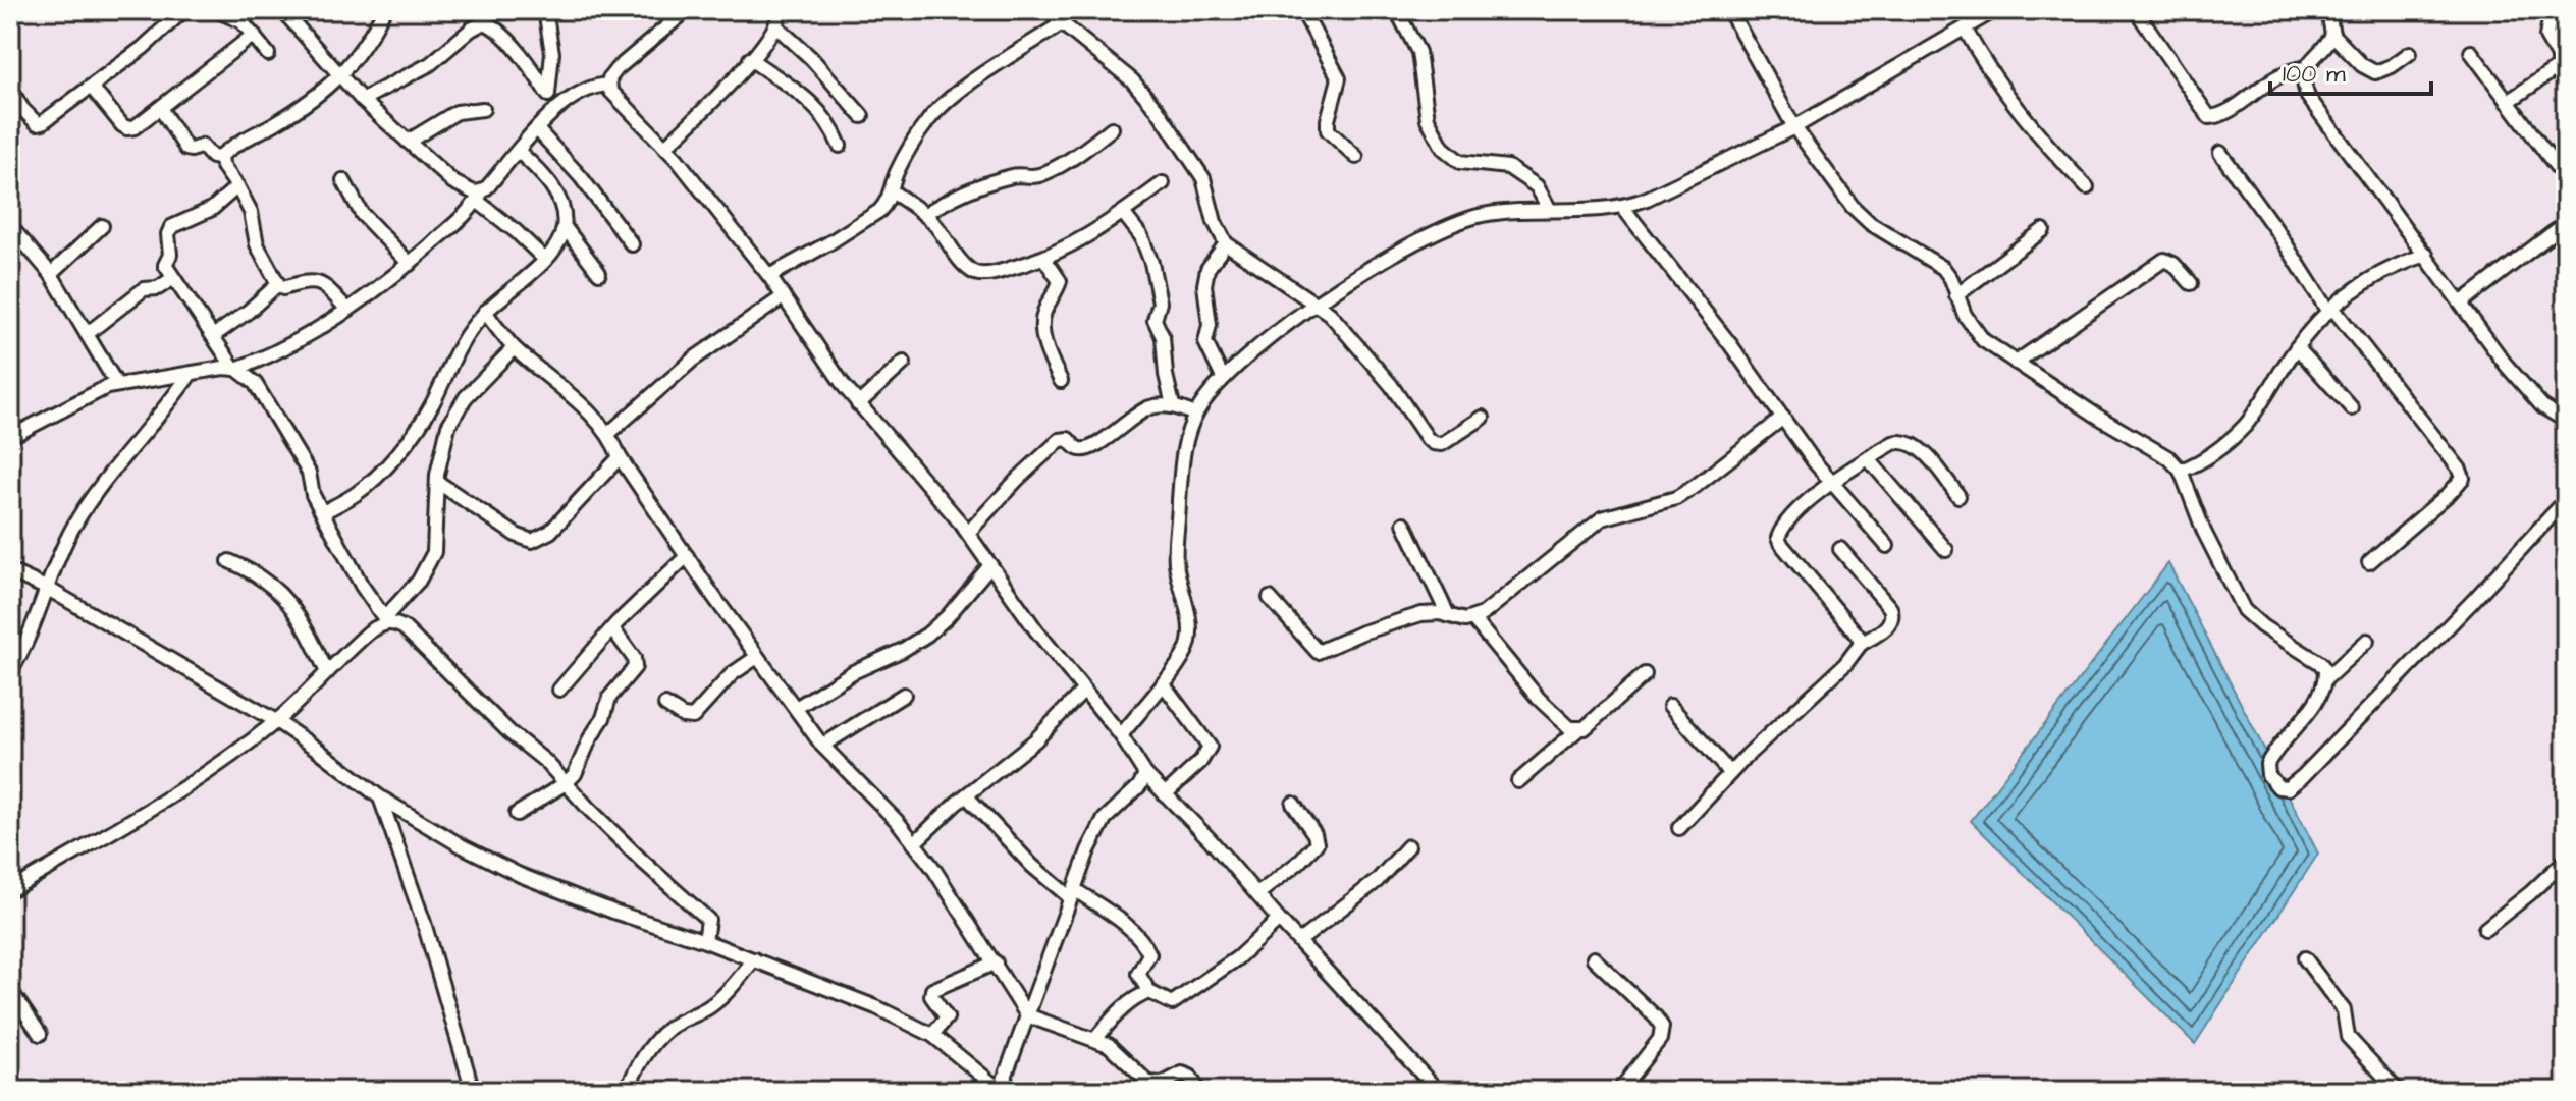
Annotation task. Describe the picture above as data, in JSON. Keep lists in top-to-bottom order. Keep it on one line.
{"scale_bar":"100 m"}
